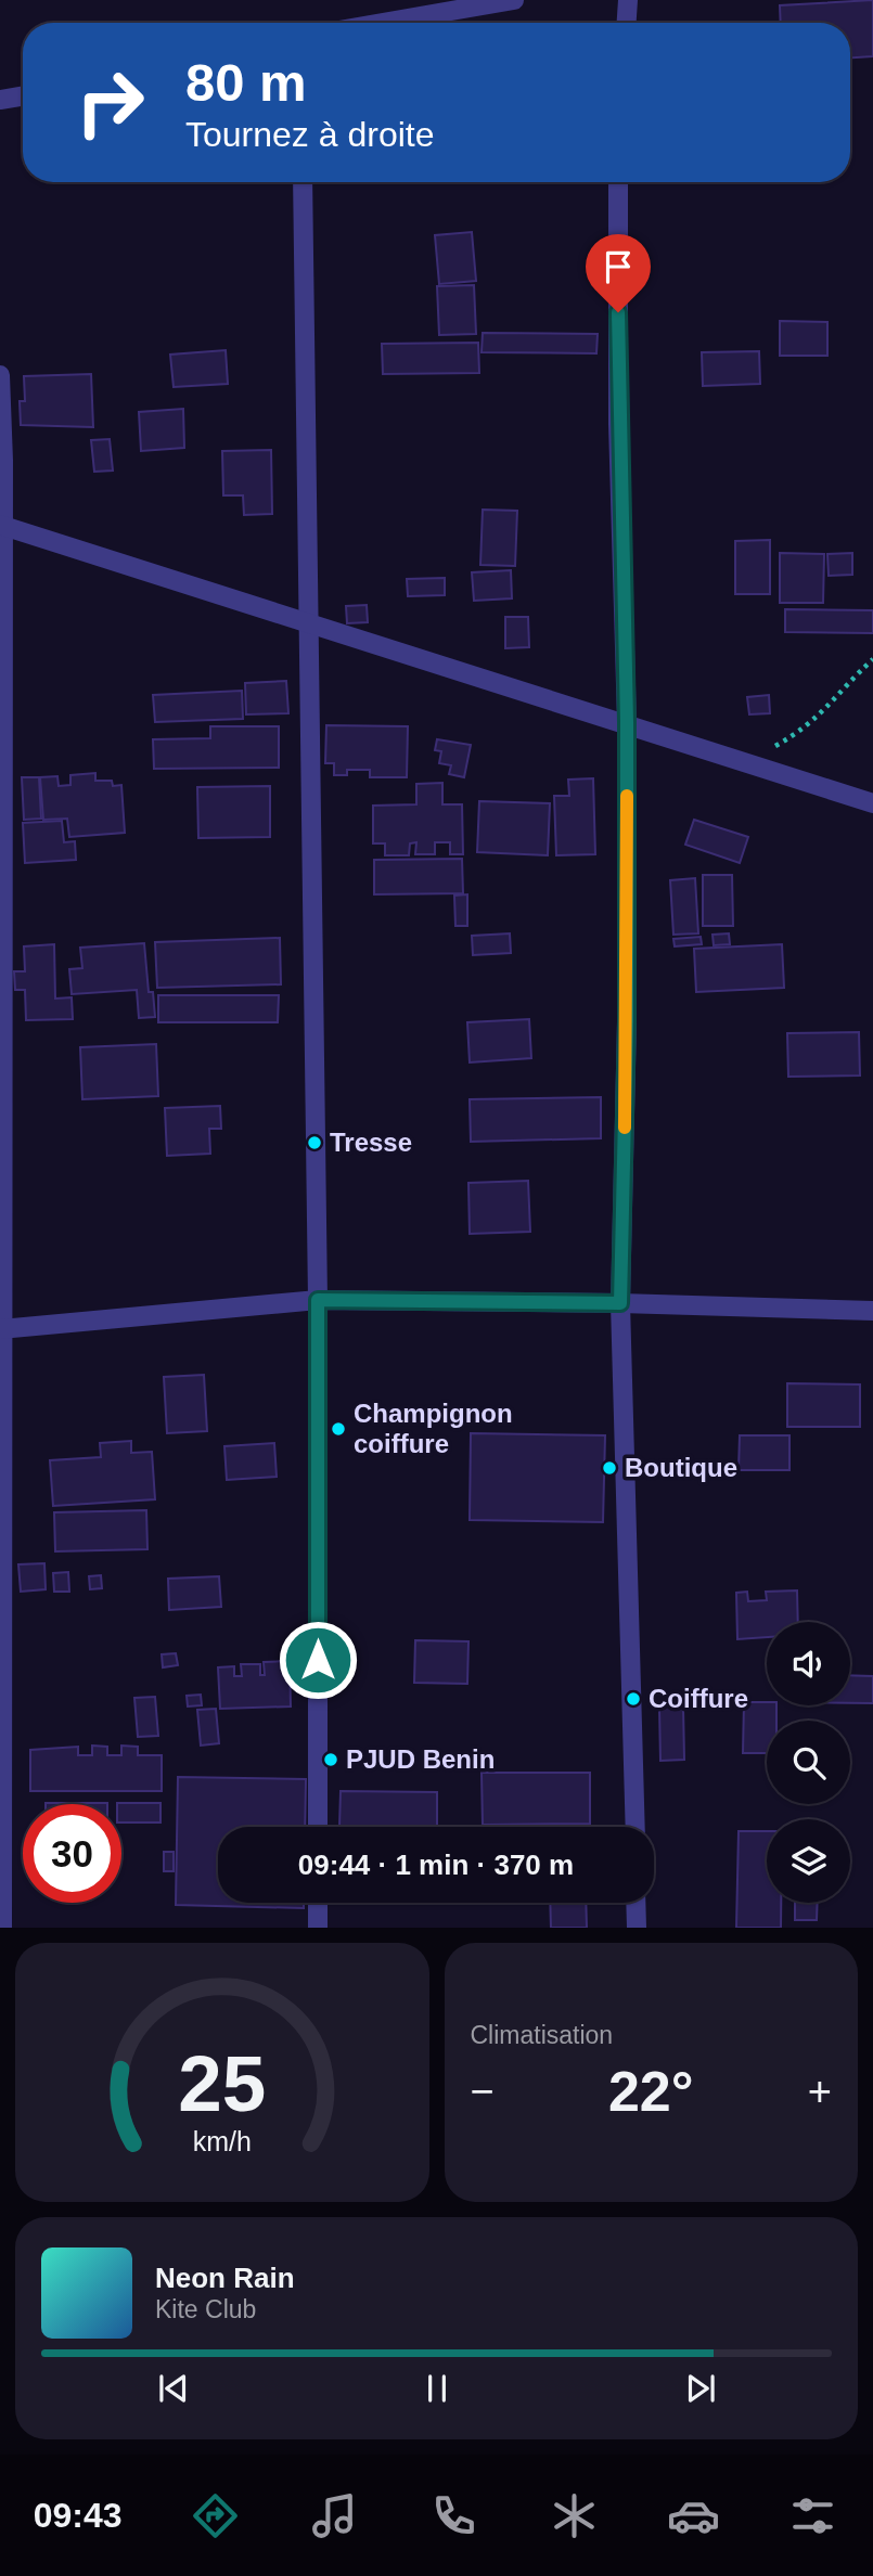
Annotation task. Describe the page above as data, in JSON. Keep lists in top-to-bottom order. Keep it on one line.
{"places":["Tresse","Champignon coiffure","Boutique","Coiffure","PJUD Benin"],"page":{"turn":["80 m","Tournez à droite"],"limit":"30","trip":"09:44 · 1 min · 370 m","tile":"Climatisation","heat":["−","22°","+"],"song":["Neon Rain","Kite Club"],"tabs":"09:43","gauge":["25","km/h"]}}
